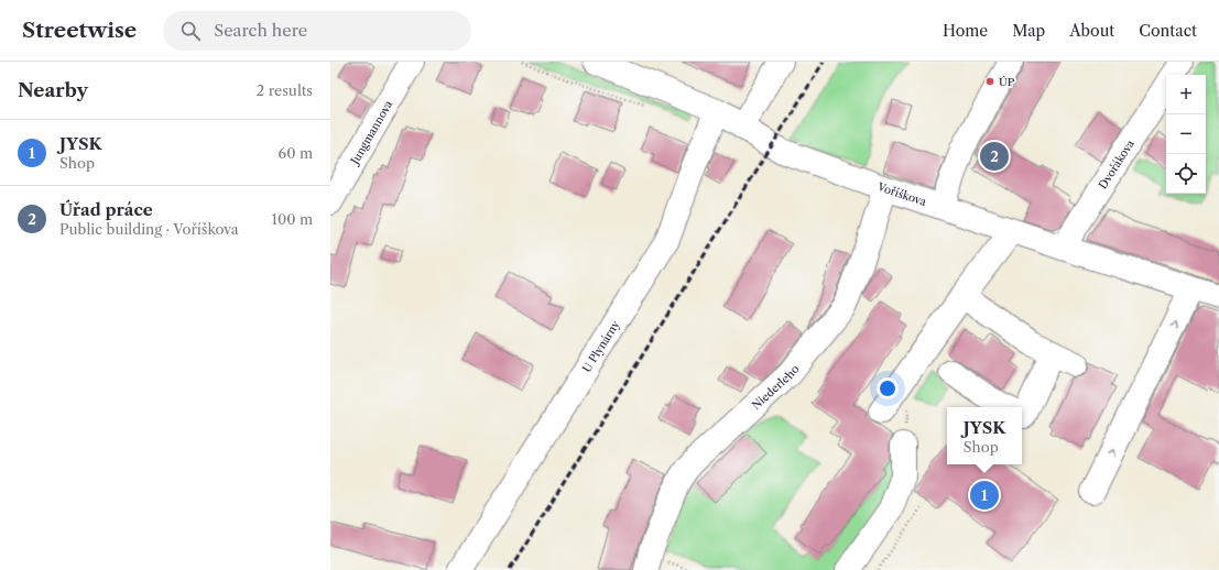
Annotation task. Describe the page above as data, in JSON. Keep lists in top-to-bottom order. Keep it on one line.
{"streets":{"street":["Jungmannova","Dvořákova","Voříškova","U Plynárny","Niederleho"]},"crossings":[["Dvořákova","Voříškova"],["Voříškova","U Plynárny"],["Voříškova","Niederleho"]],"places":["ÚP"],"page":{"header":"Streetwise","search":"Search here","nav":["Home","Map","About","Contact"],"heading":["Nearby","2 results"],"map_buttons":["+","−"],"list":[{"mark":"1","name":"JYSK","note":"Shop","value":"60 m"},{"mark":"2","name":"Úřad práce","note":"Public building · Voříškova","value":"100 m"}],"pins":["2","1"],"popup":["JYSK","Shop"]}}
